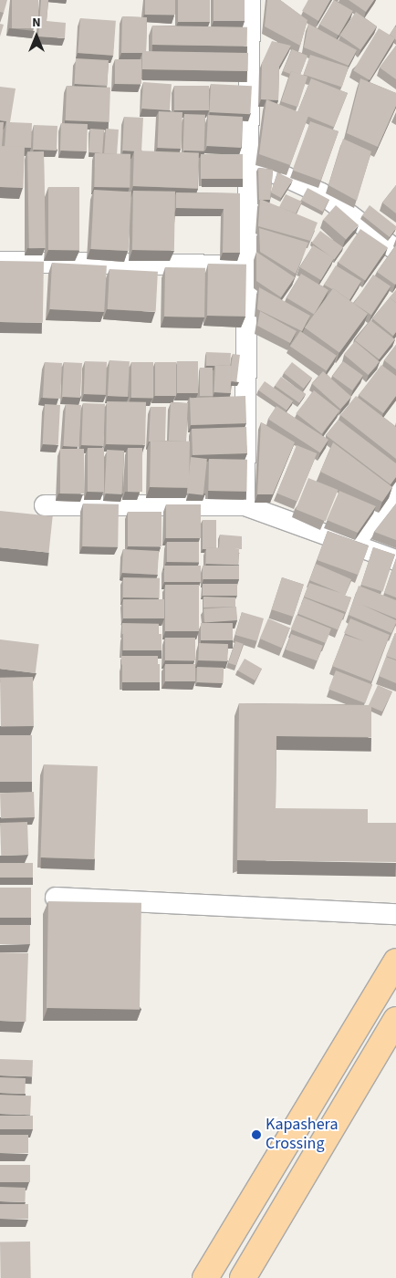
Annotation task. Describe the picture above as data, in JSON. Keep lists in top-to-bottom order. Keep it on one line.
{"places":["Kapashera Crossing"],"north":"top"}
